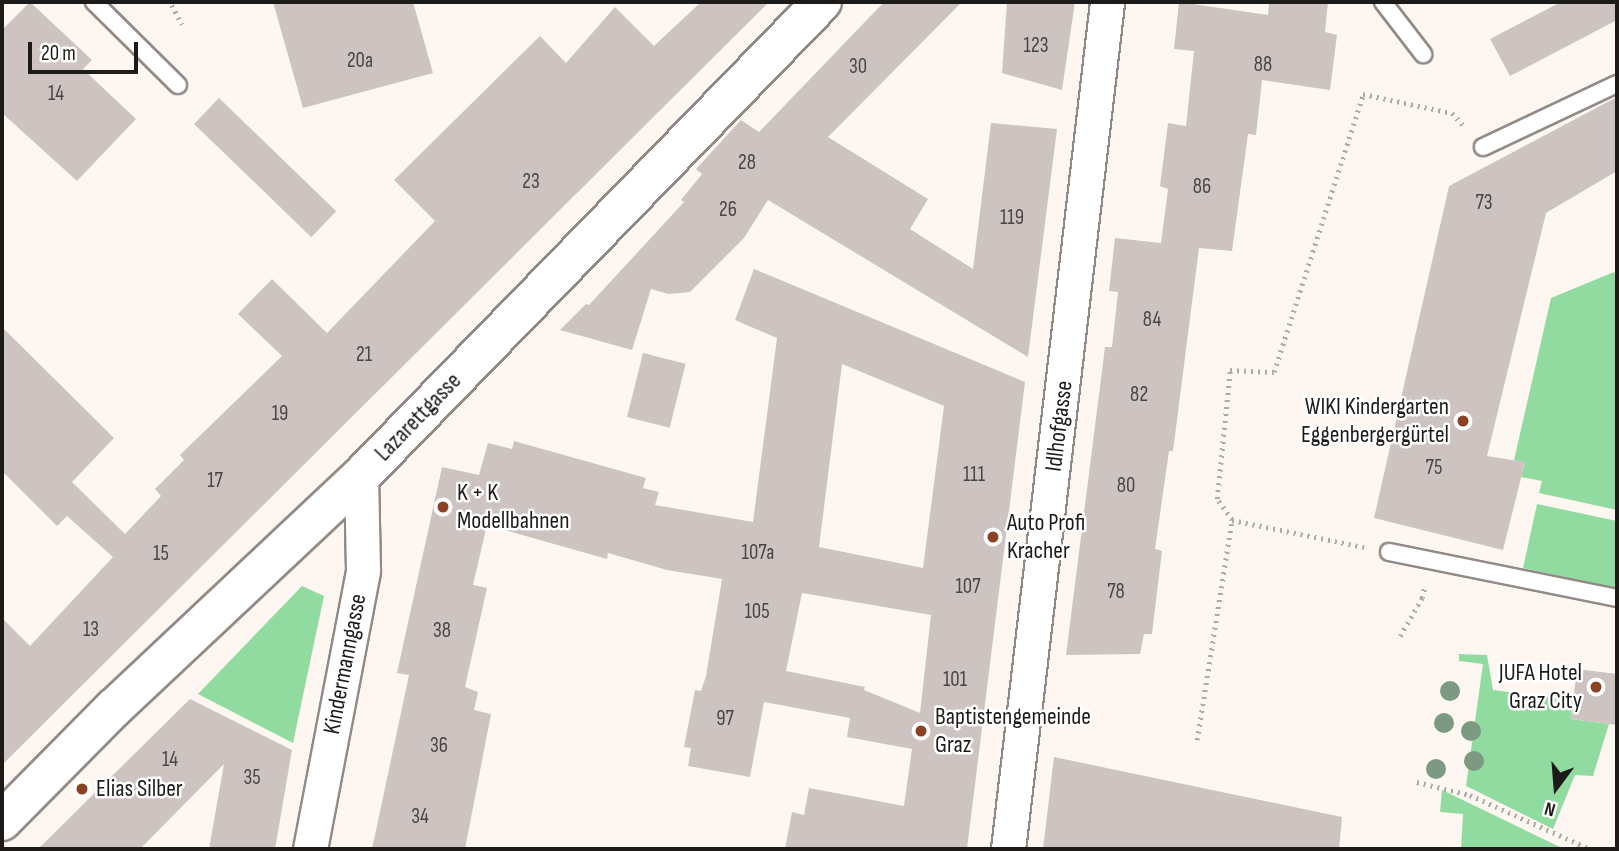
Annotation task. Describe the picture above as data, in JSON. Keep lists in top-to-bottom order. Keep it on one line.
{"streets":{"main road":["Lazarettgasse"],"street":["Idlhofgasse","Kindermanngasse"]},"crossings":[["Lazarettgasse","Kindermanngasse"]],"places":["WIKI Kindergarten Eggenbergergürtel","K + K Modellbahnen","Auto Profi Kracher","JUFA Hotel Graz City","Baptistengemeinde Graz","Elias Silber"],"house_numbers":["123","20a","88","30","14","28","23","86","73","26","119","84","21","82","19","75","111","17","80","107a","15","107","78","105","13","38","101","97","36","14","35","34"],"scale_bar":"20 m","north":"bottom"}
